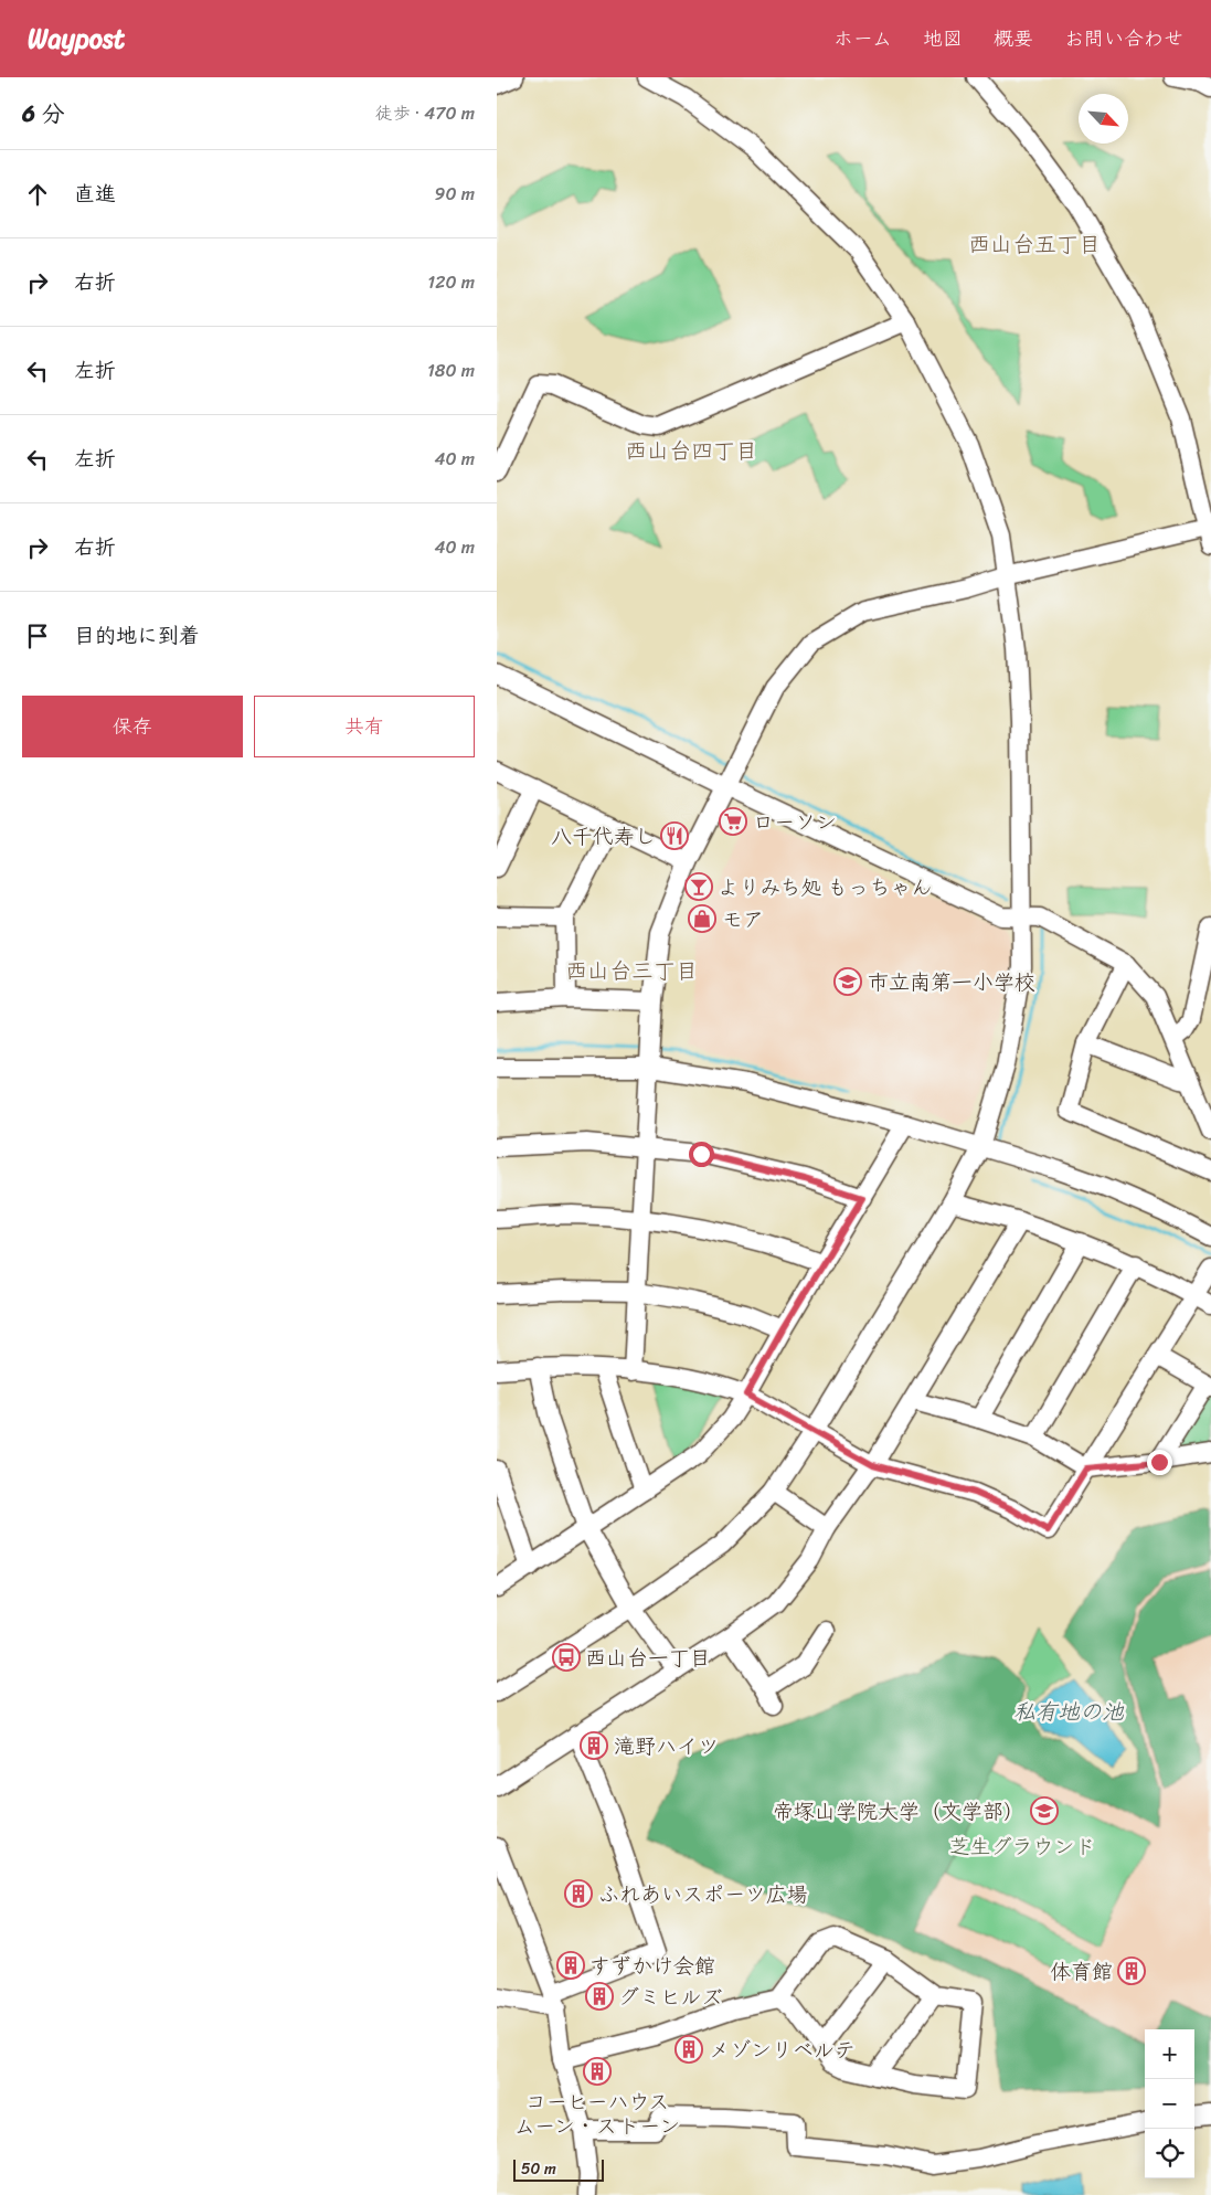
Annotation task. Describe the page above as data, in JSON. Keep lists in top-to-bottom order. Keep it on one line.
{"districts":["西山台五丁目","西山台四丁目","西山台三丁目"],"water":["私有地の池"],"parks":["芝生グラウンド"],"places":{"supermarket":["ローソン"],"restaurant":["八千代寿し"],"bar":["よりみち処 もっちゃん"],"shop":["モア"],"school or university":["市立南第一小学校","帝塚山学院大学（文学部）"],"bus stop":["西山台一丁目"],"building":["滝野ハイツ","ふれあいスポーツ広場","すずかけ会館","体育館","グミヒルズ","メゾンリベルテ","コーヒーハウス ムーン・ストーン"]},"scale_bar":"50 m","north":"bottom right","page":{"header":"Waypost","nav":["ホーム","地図","概要","お問い合わせ"],"heading":["6 分","徒歩 · 470 m"],"list":[["直進","90 m"],["右折","120 m"],["左折","180 m"],["左折","40 m"],["右折","40 m"],"目的地に到着"],"buttons":["保存","共有"],"map_buttons":["+","−"],"scale":"50 m"}}
